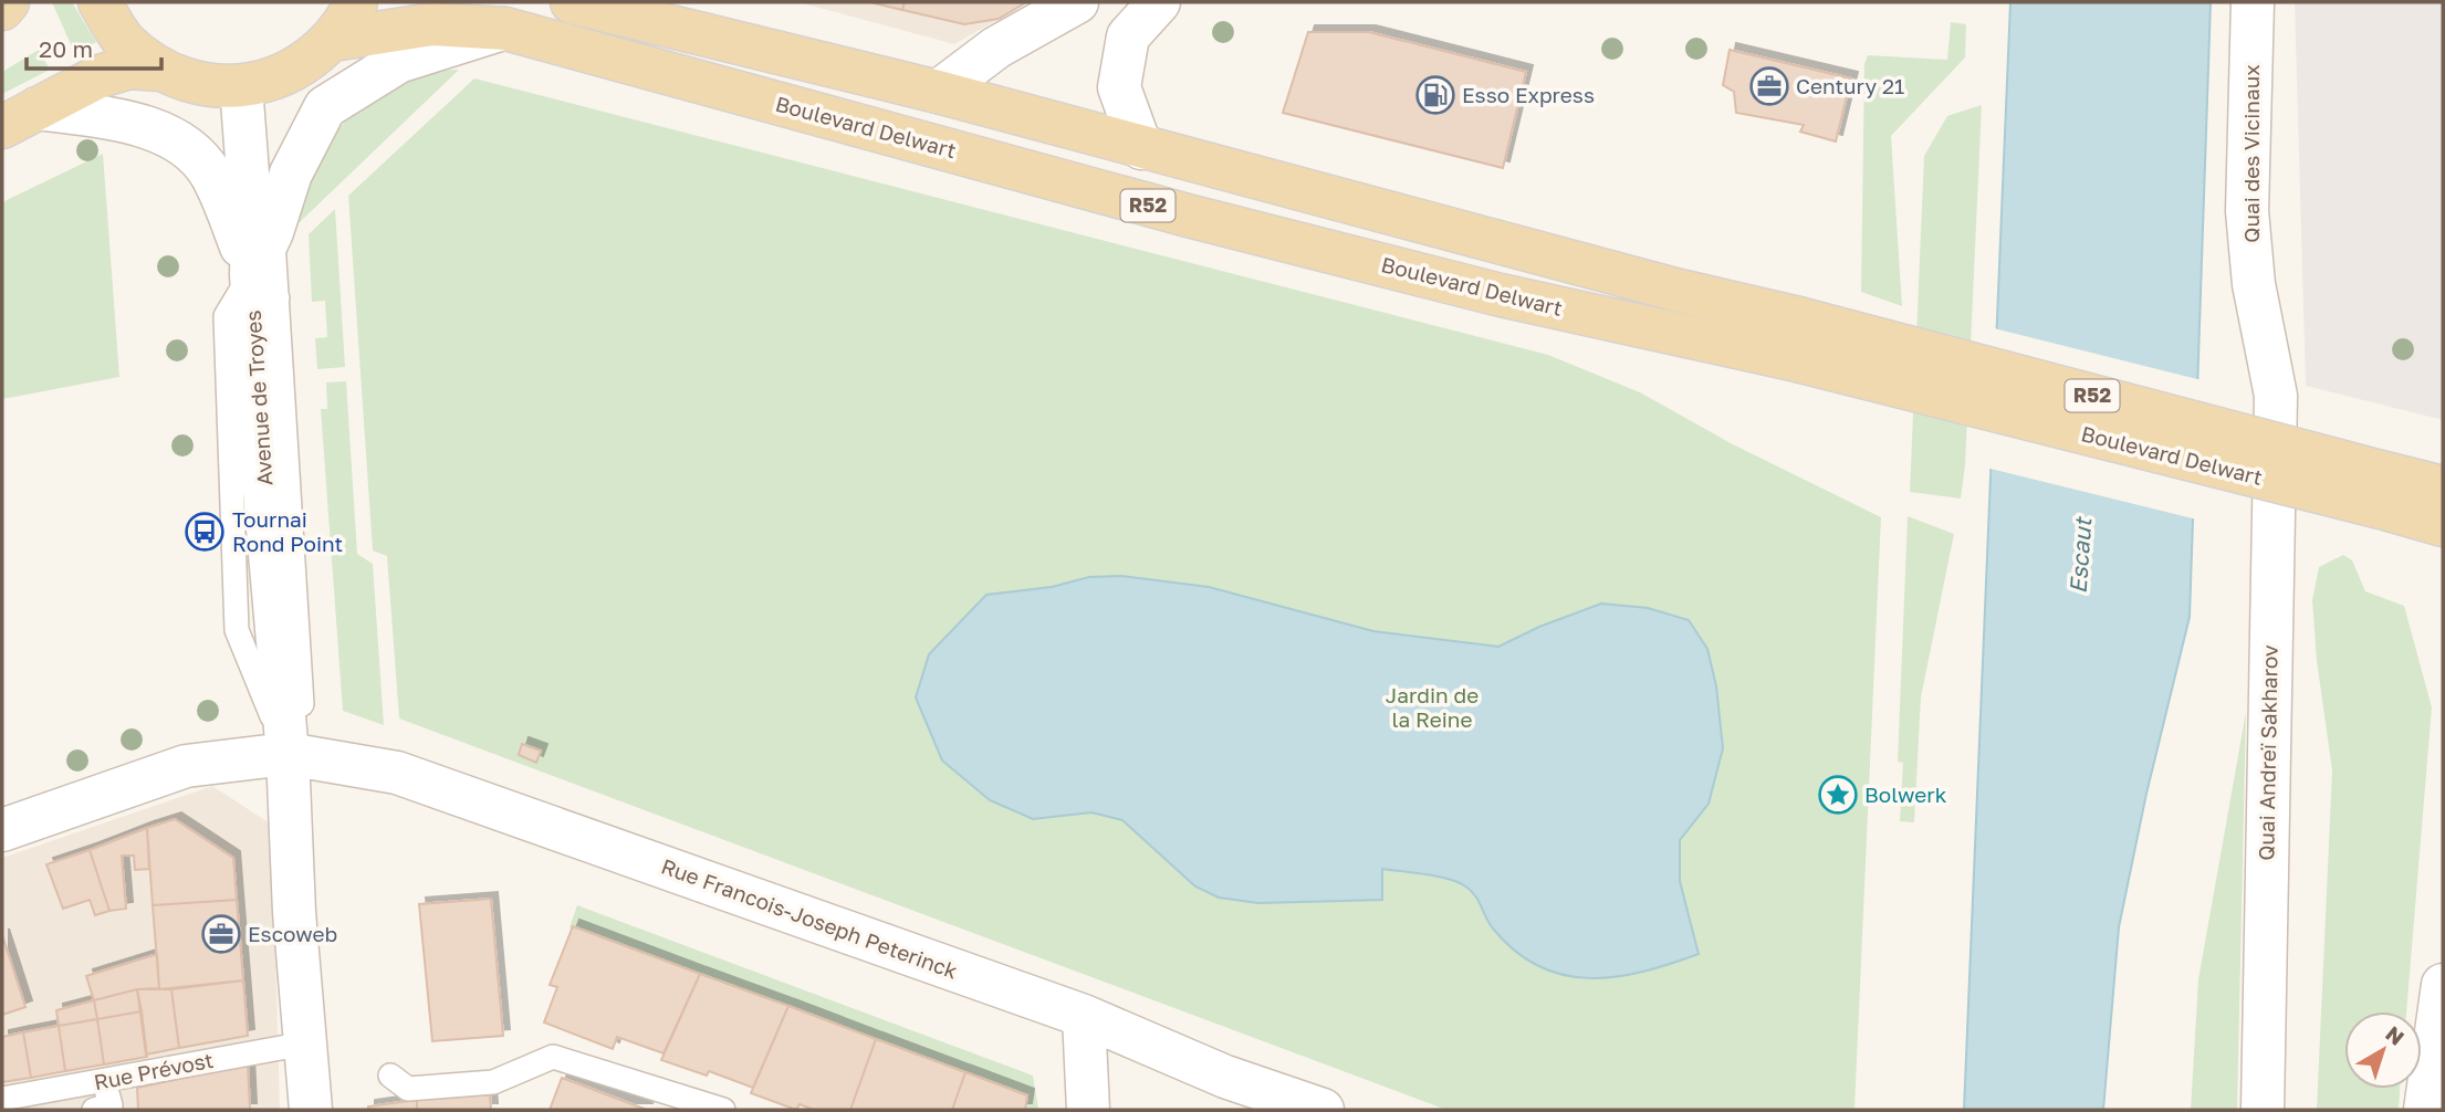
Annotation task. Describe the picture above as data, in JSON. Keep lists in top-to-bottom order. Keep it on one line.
{"streets":{"main road":["Boulevard Delwart","R52"],"street":["Quai des Vicinaux","Avenue de Troyes","Quai Andreï Sakharov","Rue Francois-Joseph Peterinck"],"lane":["Rue Prévost"]},"crossings":[["Quai des Vicinaux","Quai Andreï Sakharov"],["Avenue de Troyes","Rue Francois-Joseph Peterinck"],["Avenue de Troyes","Rue Prévost"]],"water":["Escaut"],"parks":["Jardin de la Reine"],"places":{"office":["Century 21","Escoweb"],"fuel station":["Esso Express"],"bus stop":["Tournai Rond Point"],"place":["Bolwerk"]},"scale_bar":"20 m","north":"top right"}
